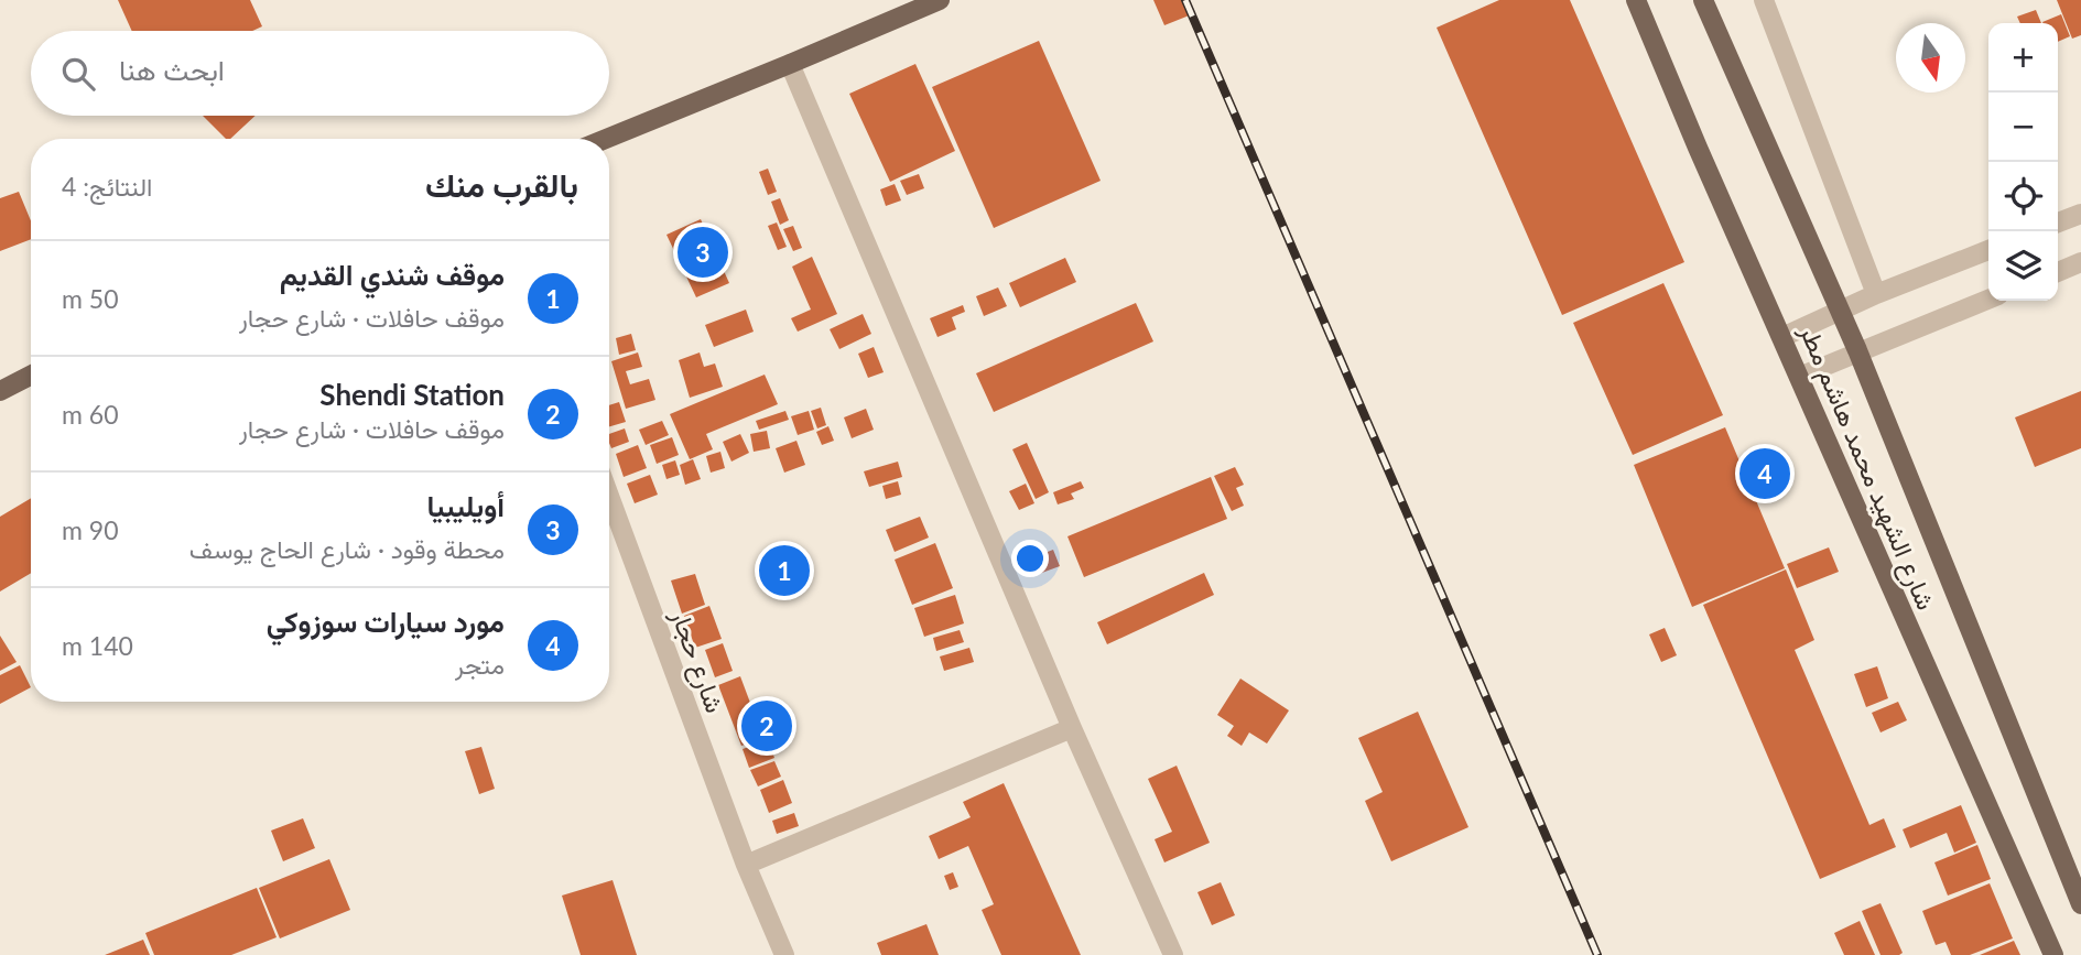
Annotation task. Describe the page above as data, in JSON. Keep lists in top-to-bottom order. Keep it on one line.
{"streets":{"main road":["شارع الشهيد محمد هاشم مطر"],"street":["شارع حجار"]},"north":"bottom","page":{"map_buttons":["+","−"],"search":"ابحث هنا","heading":["بالقرب منك","النتائج: 4"],"pins":["3","4","1","2"],"list":[{"mark":"1","name":"موقف شندي القديم","note":"موقف حافلات · شارع حجار","value":"50 m"},{"mark":"2","name":"Shendi Station","note":"موقف حافلات · شارع حجار","value":"60 m"},{"mark":"3","name":"أويليبيا","note":"محطة وقود · شارع الحاج يوسف","value":"90 m"},{"mark":"4","name":"مورد سيارات سوزوكي","note":"متجر","value":"140 m"}]}}
